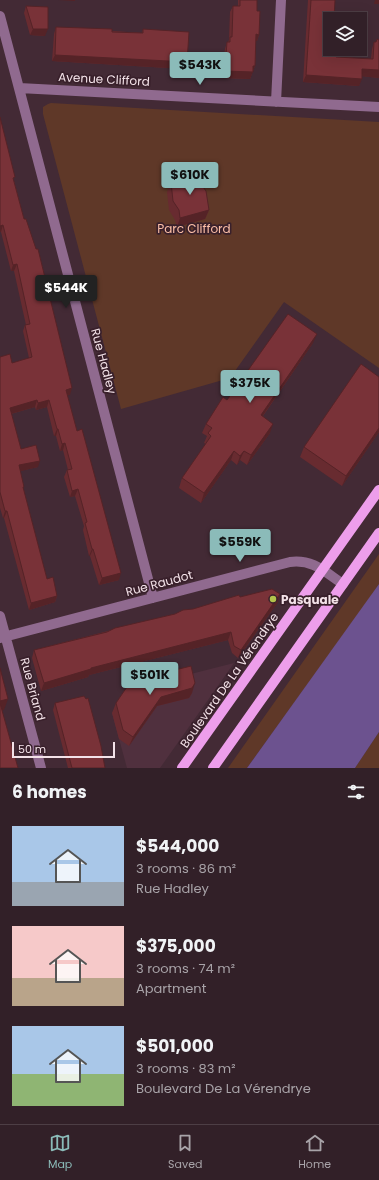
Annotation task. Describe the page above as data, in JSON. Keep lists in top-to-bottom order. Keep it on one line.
{"streets":{"main road":["Boulevard De La Vérendrye"],"street":["Avenue Clifford","Rue Hadley","Rue Raudot","Rue Briand"]},"crossings":[["Avenue Clifford","Rue Hadley"],["Rue Hadley","Rue Raudot"],["Rue Raudot","Boulevard De La Vérendrye"],["Rue Raudot","Rue Briand"]],"parks":["Parc Clifford"],"places":["Pasquale"],"scale_bar":"50 m","page":{"price":["$543K","$610K","$544K","$375K","$559K","$501K"],"scale":"50 m","heading":"6 homes","list":[{"name":"$544,000","note":"3 rooms · 86 m² · Rue Hadley"},{"name":"$375,000","note":"3 rooms · 74 m² · Apartment"},{"name":"$501,000","note":"3 rooms · 83 m² · Boulevard De La Vérendrye"}],"tabs":["Map","Saved","Home"]}}
